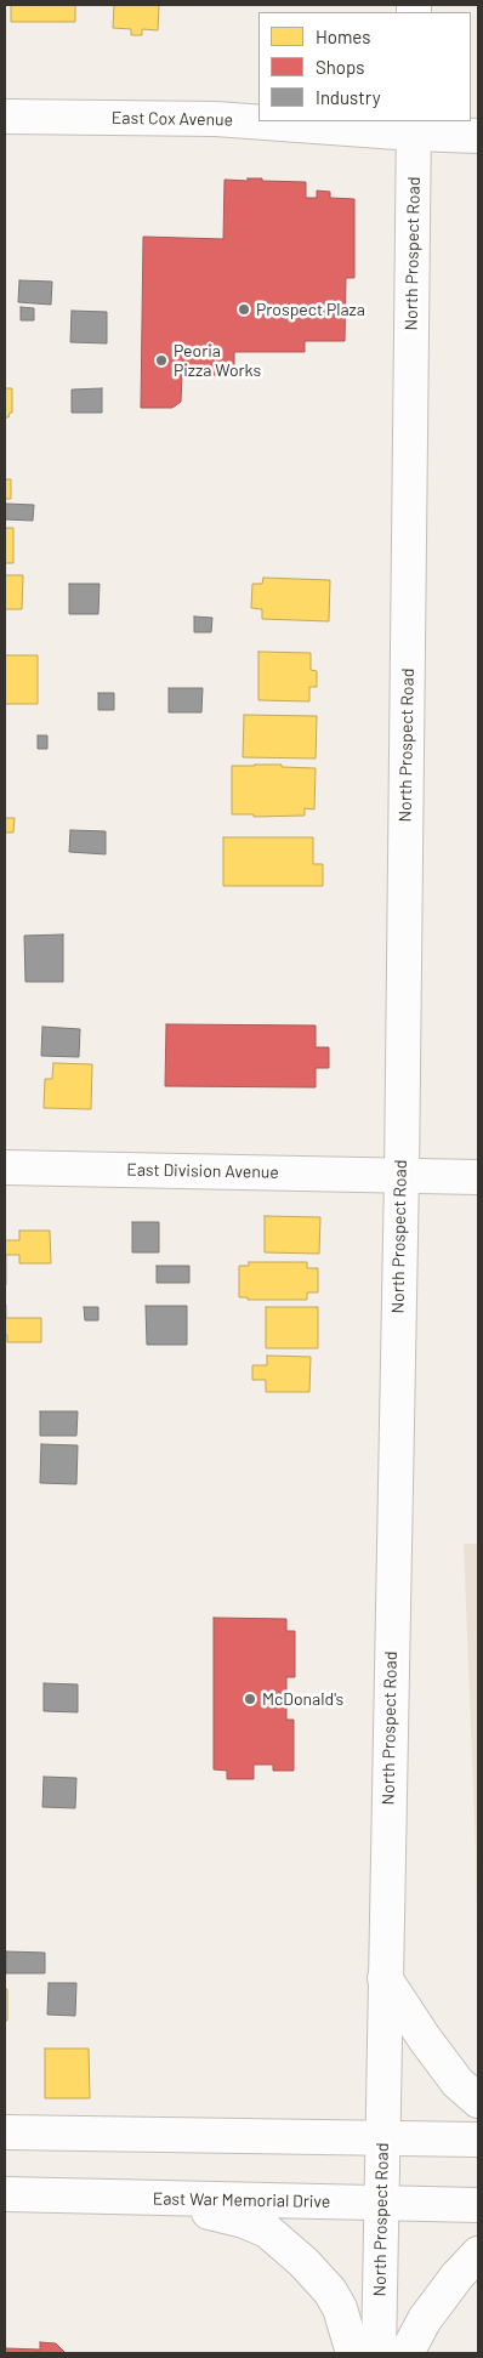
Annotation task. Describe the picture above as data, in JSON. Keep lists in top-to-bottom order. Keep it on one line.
{"streets":{"main road":["East Cox Avenue","North Prospect Road","East Division Avenue","East War Memorial Drive"]},"crossings":[["East Cox Avenue","North Prospect Road"],["North Prospect Road","East Division Avenue"],["North Prospect Road","East War Memorial Drive"]],"places":["Prospect Plaza","Peoria Pizza Works","McDonald's"],"legend":["Homes","Shops","Industry"]}
